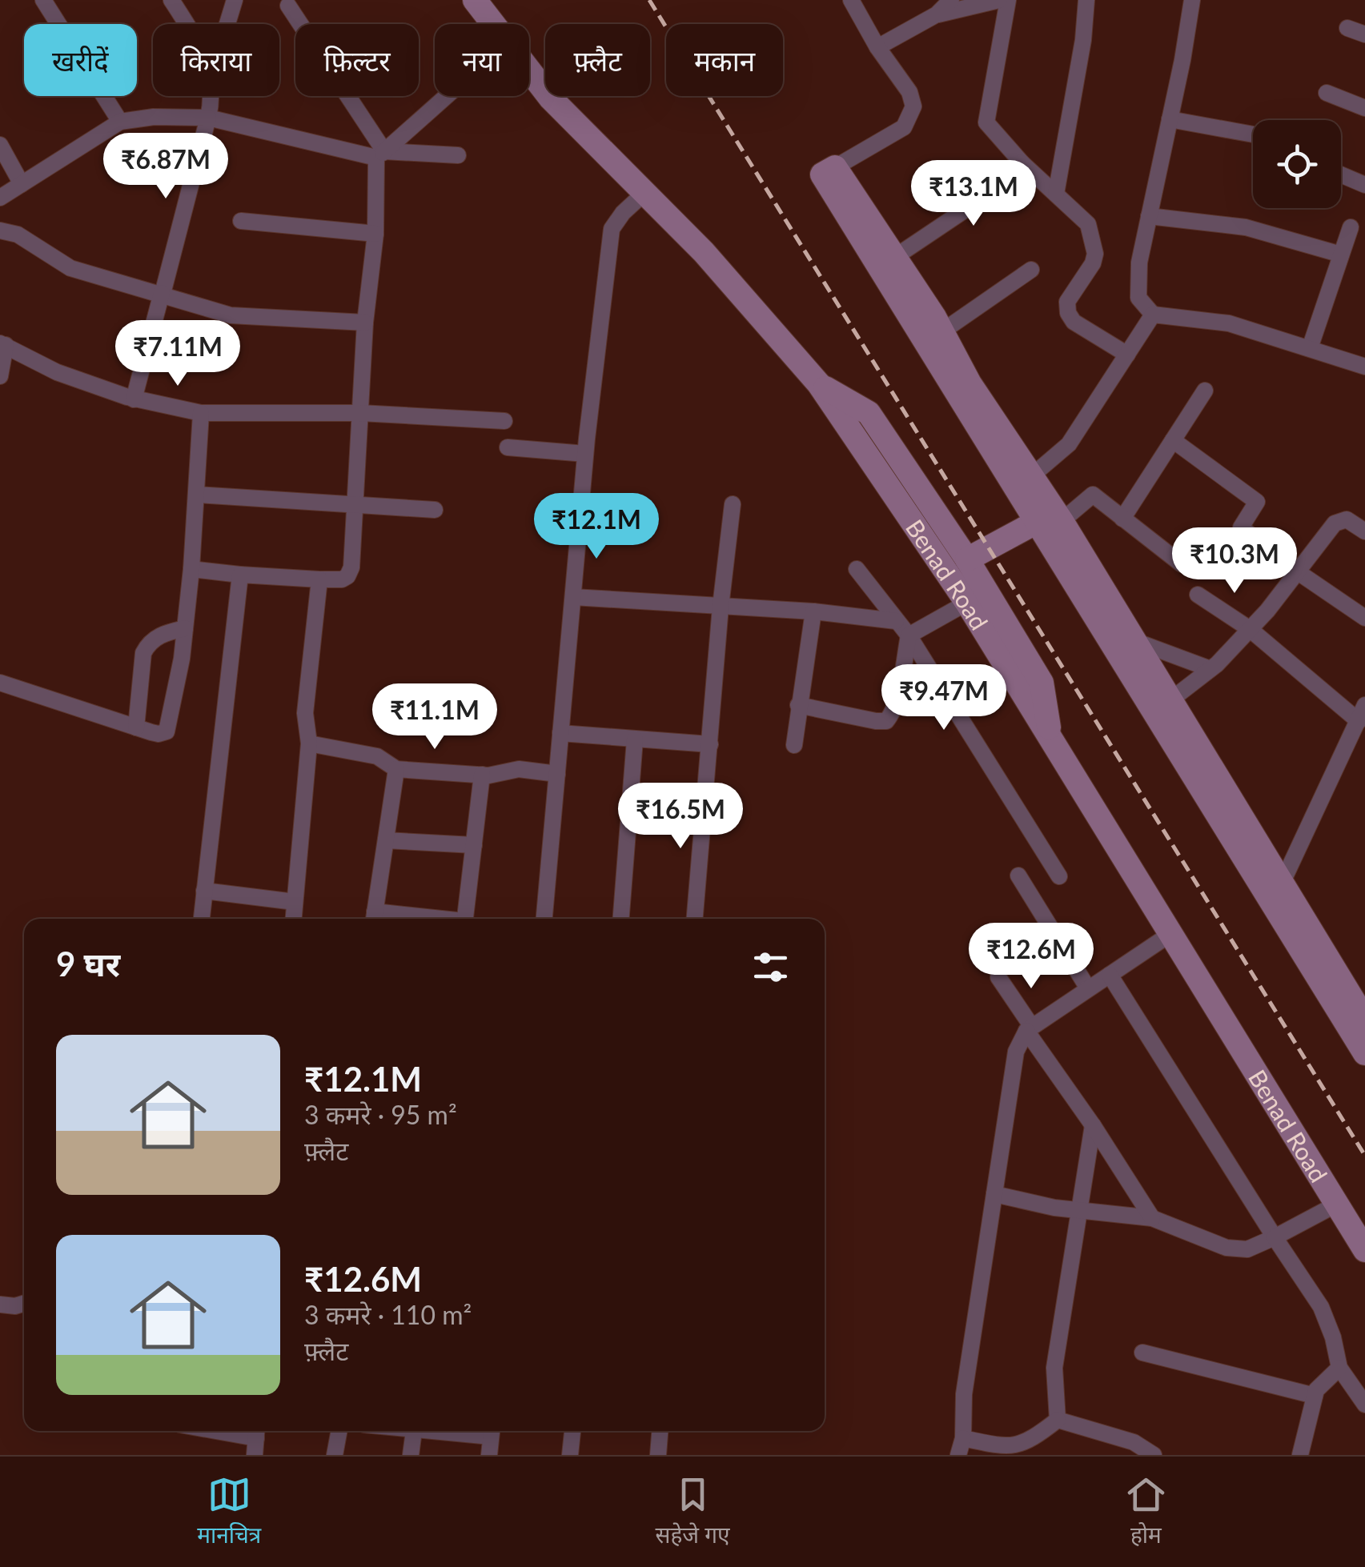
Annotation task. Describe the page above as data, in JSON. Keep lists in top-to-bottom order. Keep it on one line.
{"streets":{"street":["Benad Road"]},"page":{"chip":["खरीदें","किराया","फ़िल्टर","नया","फ़्लैट","मकान"],"price":["₹6.87M","₹13.1M","₹7.11M","₹12.1M","₹10.3M","₹9.47M","₹11.1M","₹16.5M","₹12.6M"],"heading":"9 घर","list":[{"name":"₹12.1M","note":"3 कमरे · 95 m² · फ़्लैट"},{"name":"₹12.6M","note":"3 कमरे · 110 m² · फ़्लैट"}],"tabs":["मानचित्र","सहेजे गए","होम"]}}
